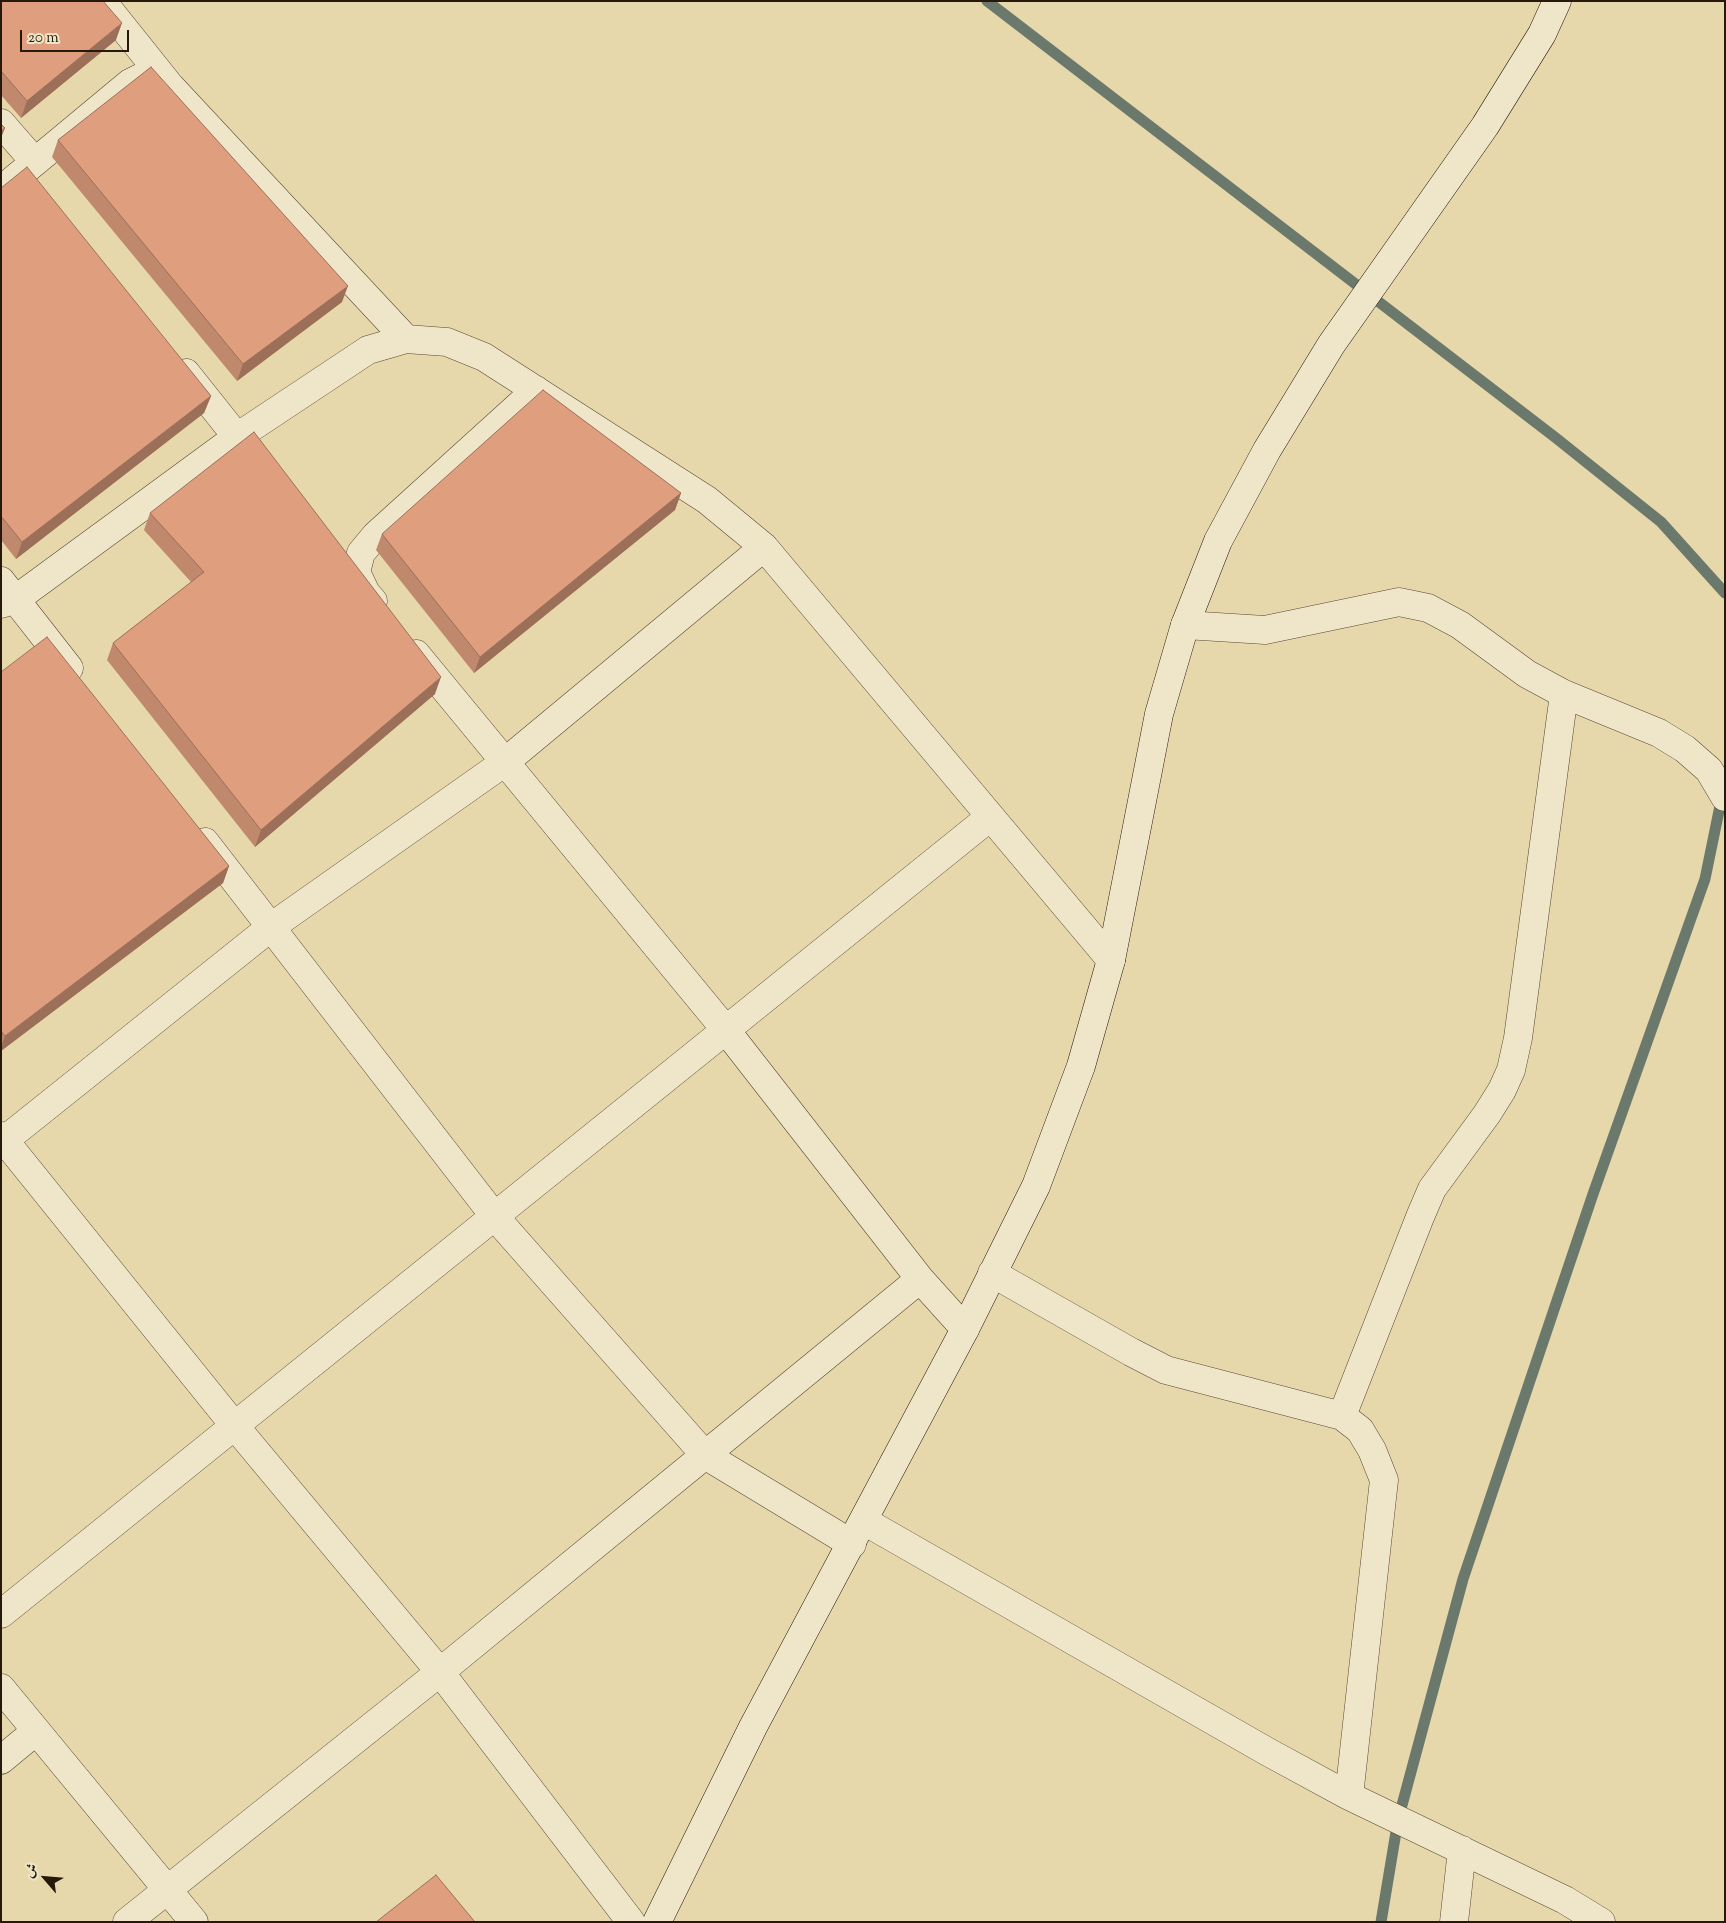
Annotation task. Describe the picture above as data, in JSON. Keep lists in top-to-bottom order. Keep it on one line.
{"scale_bar":"20 m","north":"top left"}
